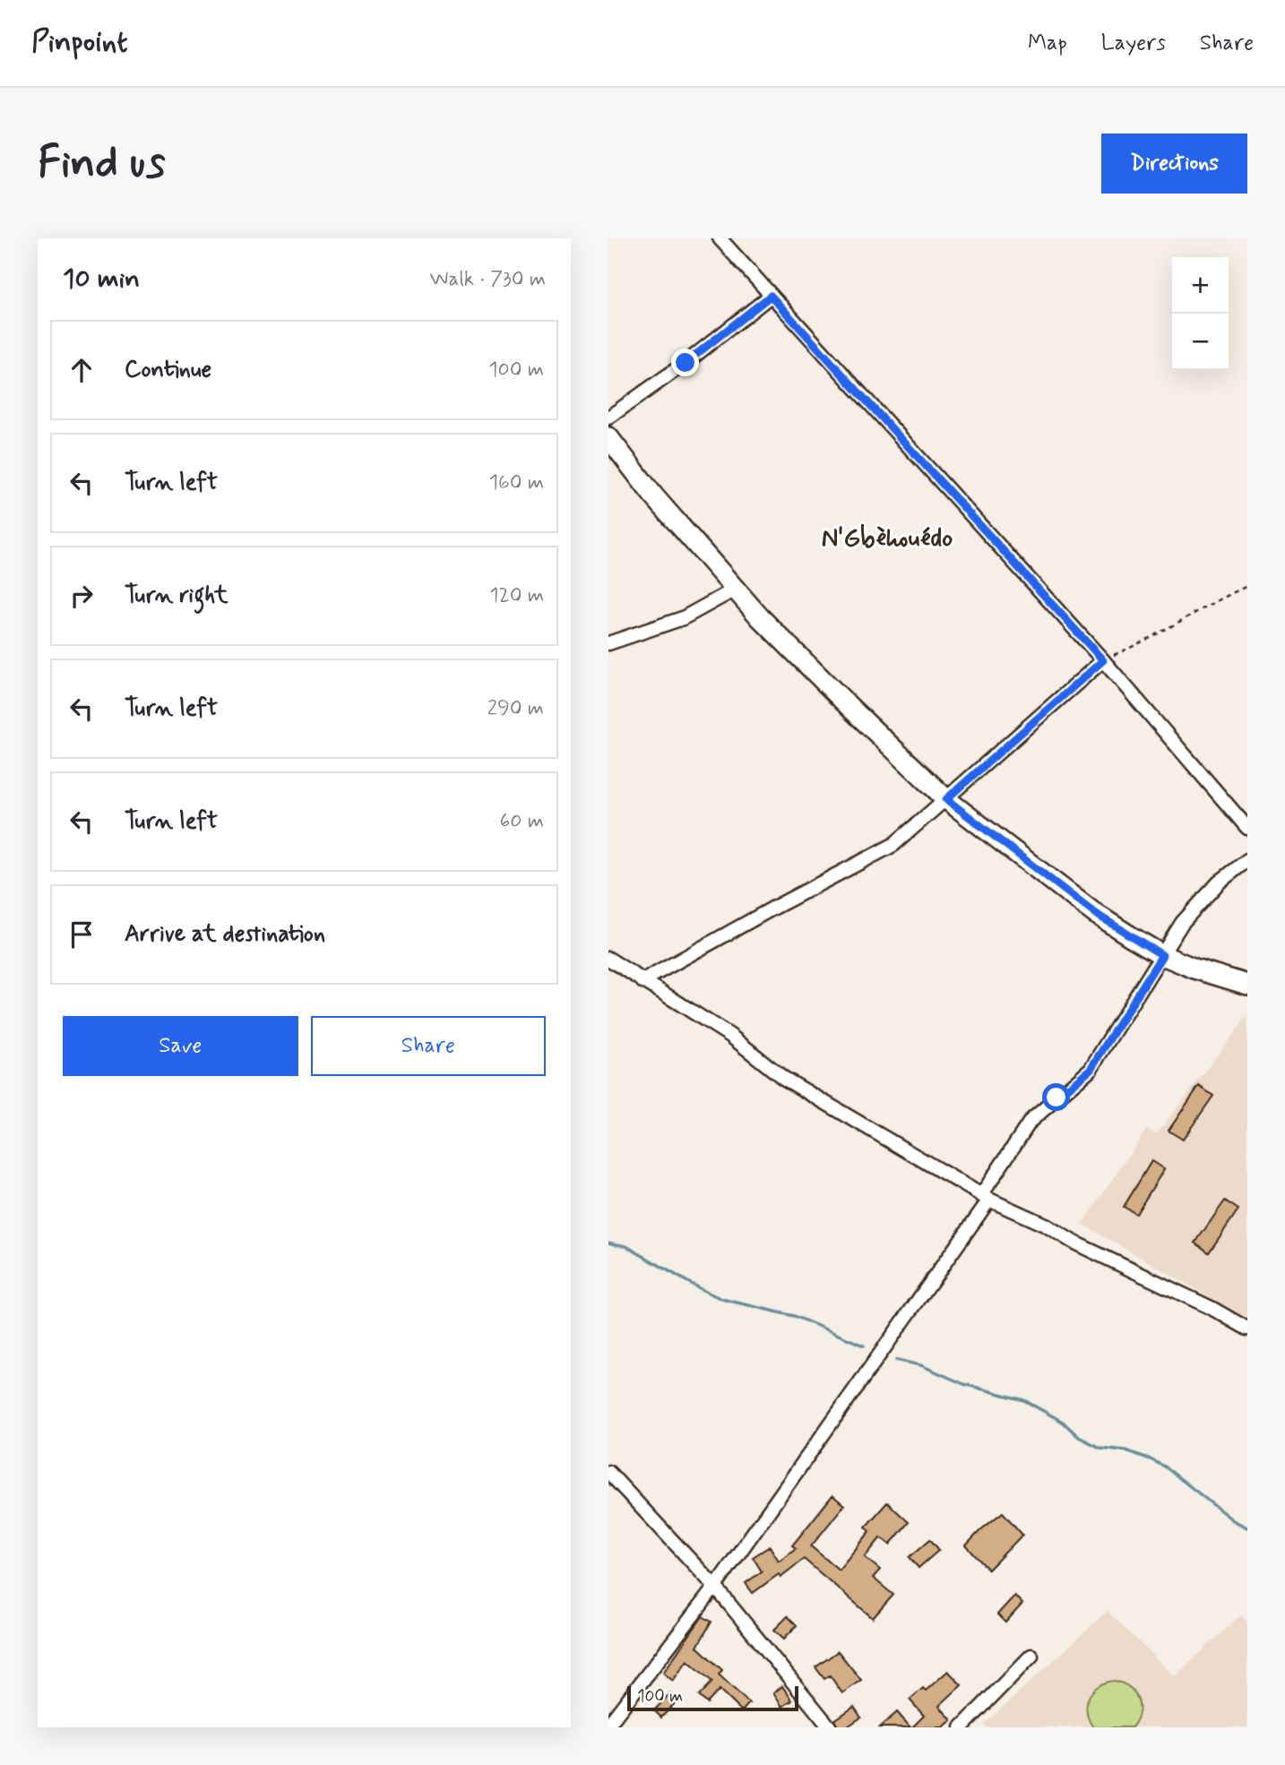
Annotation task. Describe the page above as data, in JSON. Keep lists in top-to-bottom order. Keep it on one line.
{"districts":["N'Gbèhouédo"],"scale_bar":"100 m","page":{"header":"Pinpoint","nav":["Map","Layers","Share"],"buttons":["Directions",["Save","Share"]],"title":"Find us","heading":["10 min","Walk · 730 m"],"map_buttons":["+","−"],"list":[["Continue","100 m"],["Turn left","160 m"],["Turn right","120 m"],["Turn left","290 m"],["Turn left","60 m"],"Arrive at destination"],"scale":"100 m"}}
